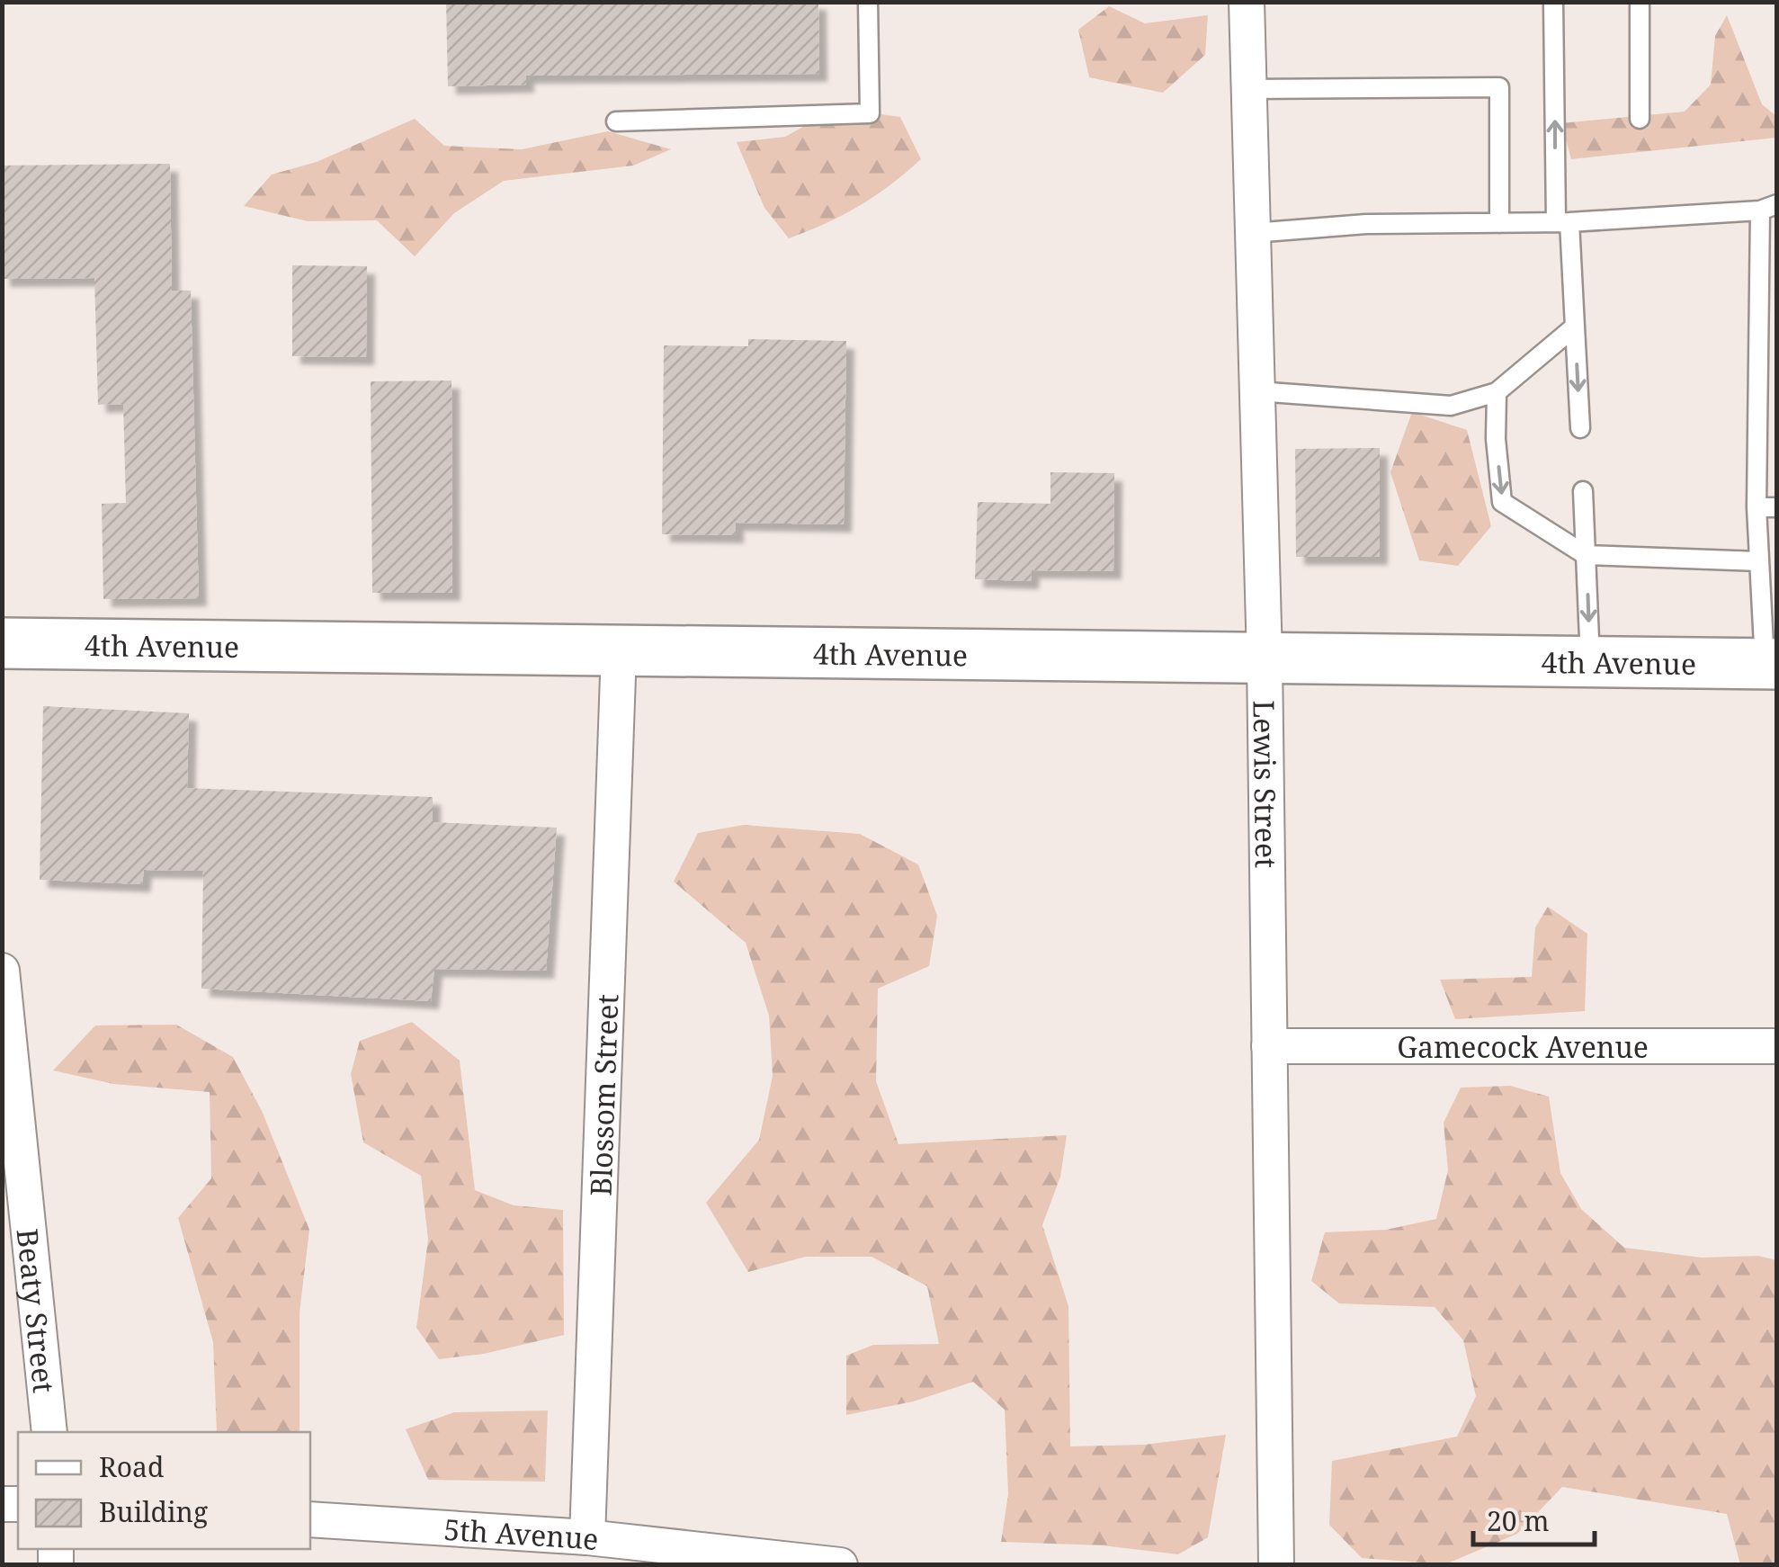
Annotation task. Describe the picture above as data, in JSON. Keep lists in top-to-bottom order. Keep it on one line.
{"streets":{"main road":["4th Avenue"],"street":["Lewis Street","Gamecock Avenue","Blossom Street","Beaty Street","5th Avenue"]},"crossings":[["4th Avenue","Lewis Street"],["4th Avenue","Blossom Street"],["Lewis Street","Gamecock Avenue"],["Blossom Street","5th Avenue"]],"legend":["Road","Building"],"scale_bar":"20 m"}
